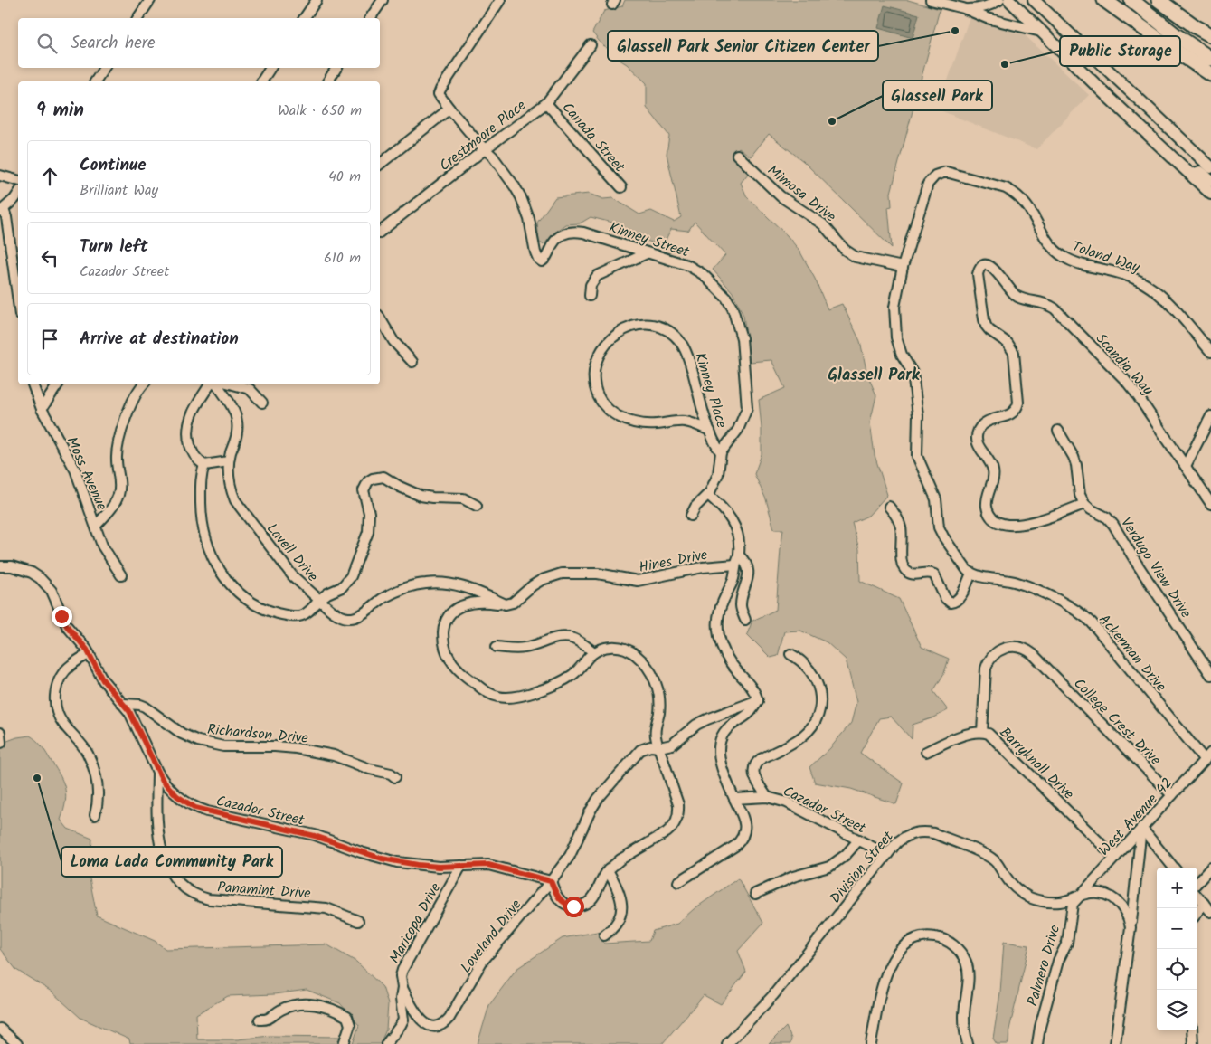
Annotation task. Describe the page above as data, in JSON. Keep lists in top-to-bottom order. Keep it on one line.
{"streets":{"street":["Crestmoore Place","Canada Street","Mimosa Drive","Kinney Street","Toland Way","Scandia Way","Kinney Place","Moss Avenue","Lavell Drive","Hines Drive","Verdugo View Drive","Ackerman Drive","College Crest Drive","Richardson Drive","Barryknoll Drive","Cazador Street","West Avenue 42","Division Street","Panamint Drive","Maricopa Drive","Loveland Drive","Palmero Drive"]},"crossings":[["Crestmoore Place","Canada Street"],["Crestmoore Place","Kinney Street"],["Mimosa Drive","Toland Way"],["Kinney Street","Kinney Place"],["Scandia Way","Verdugo View Drive"],["Ackerman Drive","West Avenue 42"],["College Crest Drive","Barryknoll Drive"],["College Crest Drive","West Avenue 42"],["Richardson Drive","Cazador Street"],["Barryknoll Drive","West Avenue 42"],["Cazador Street","Division Street"],["Cazador Street","Panamint Drive"],["Cazador Street","Maricopa Drive"],["Cazador Street","Loveland Drive"],["West Avenue 42","Division Street"],["West Avenue 42","Palmero Drive"],["Division Street","Palmero Drive"],["Maricopa Drive","Loveland Drive"]],"districts":["Glassell Park"],"places":["Glassell Park Senior Citizen Center","Public Storage","Glassell Park","Loma Lada Community Park"],"page":{"search":"Search here","heading":["9 min","Walk · 650 m"],"list":[["Continue","Brilliant Way","40 m"],["Turn left","Cazador Street","610 m"],"Arrive at destination"],"map_buttons":["+","−"]}}
